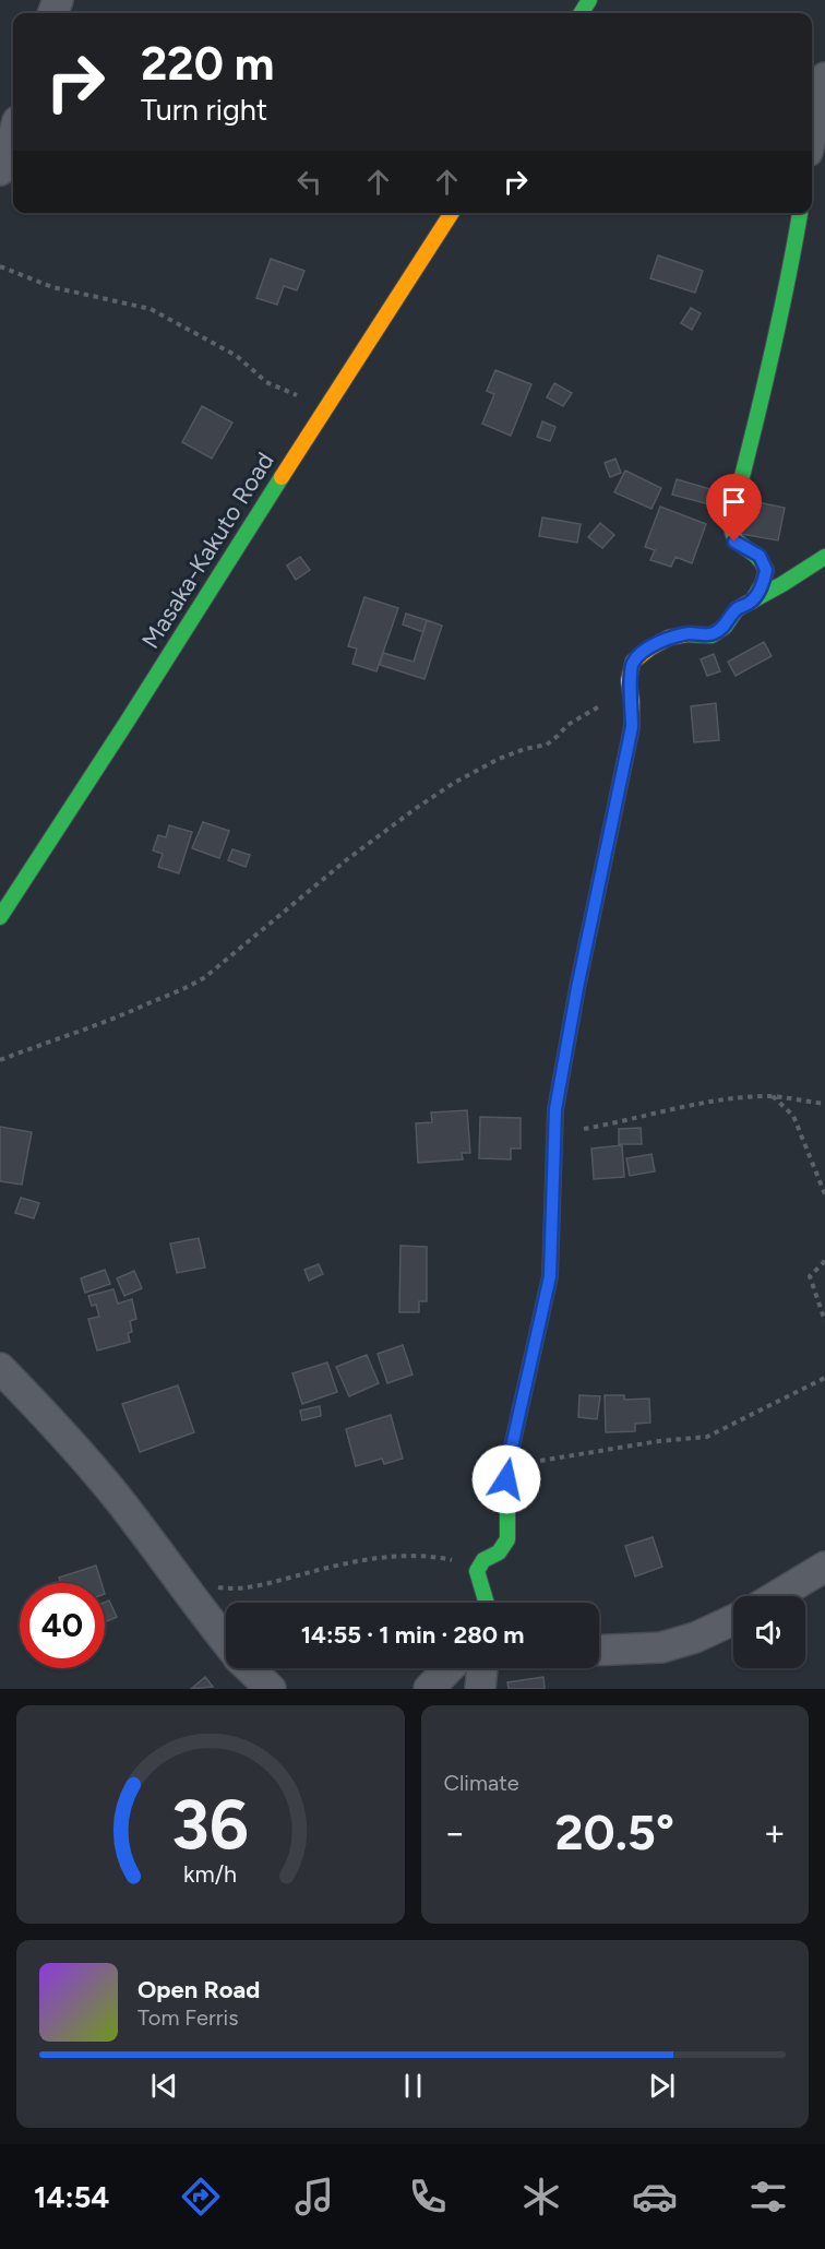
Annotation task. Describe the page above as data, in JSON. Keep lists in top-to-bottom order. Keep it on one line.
{"streets":{"main road":["Masaka-Kakuto Road"]},"page":{"turn":["220 m","Turn right"],"limit":"40","trip":"14:55 · 1 min · 280 m","tile":"Climate","heat":["−","20.5°","+"],"song":["Open Road","Tom Ferris"],"tabs":"14:54","gauge":["36","km/h"]}}
